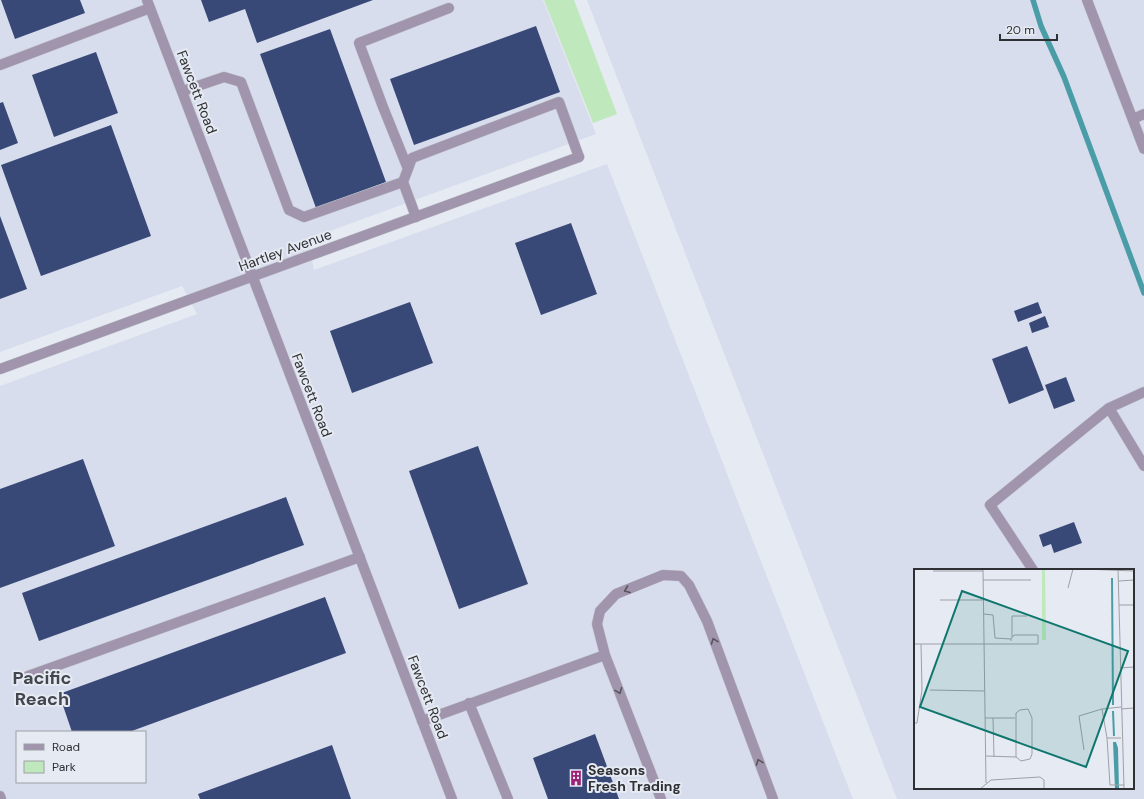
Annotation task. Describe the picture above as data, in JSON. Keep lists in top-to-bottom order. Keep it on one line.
{"streets":{"street":["Fawcett Road","Hartley Avenue"]},"crossings":[["Fawcett Road","Hartley Avenue"]],"districts":["Pacific Reach"],"places":{"building":["Seasons Fresh Trading"]},"legend":["Road","Park"],"scale_bar":"20 m"}
